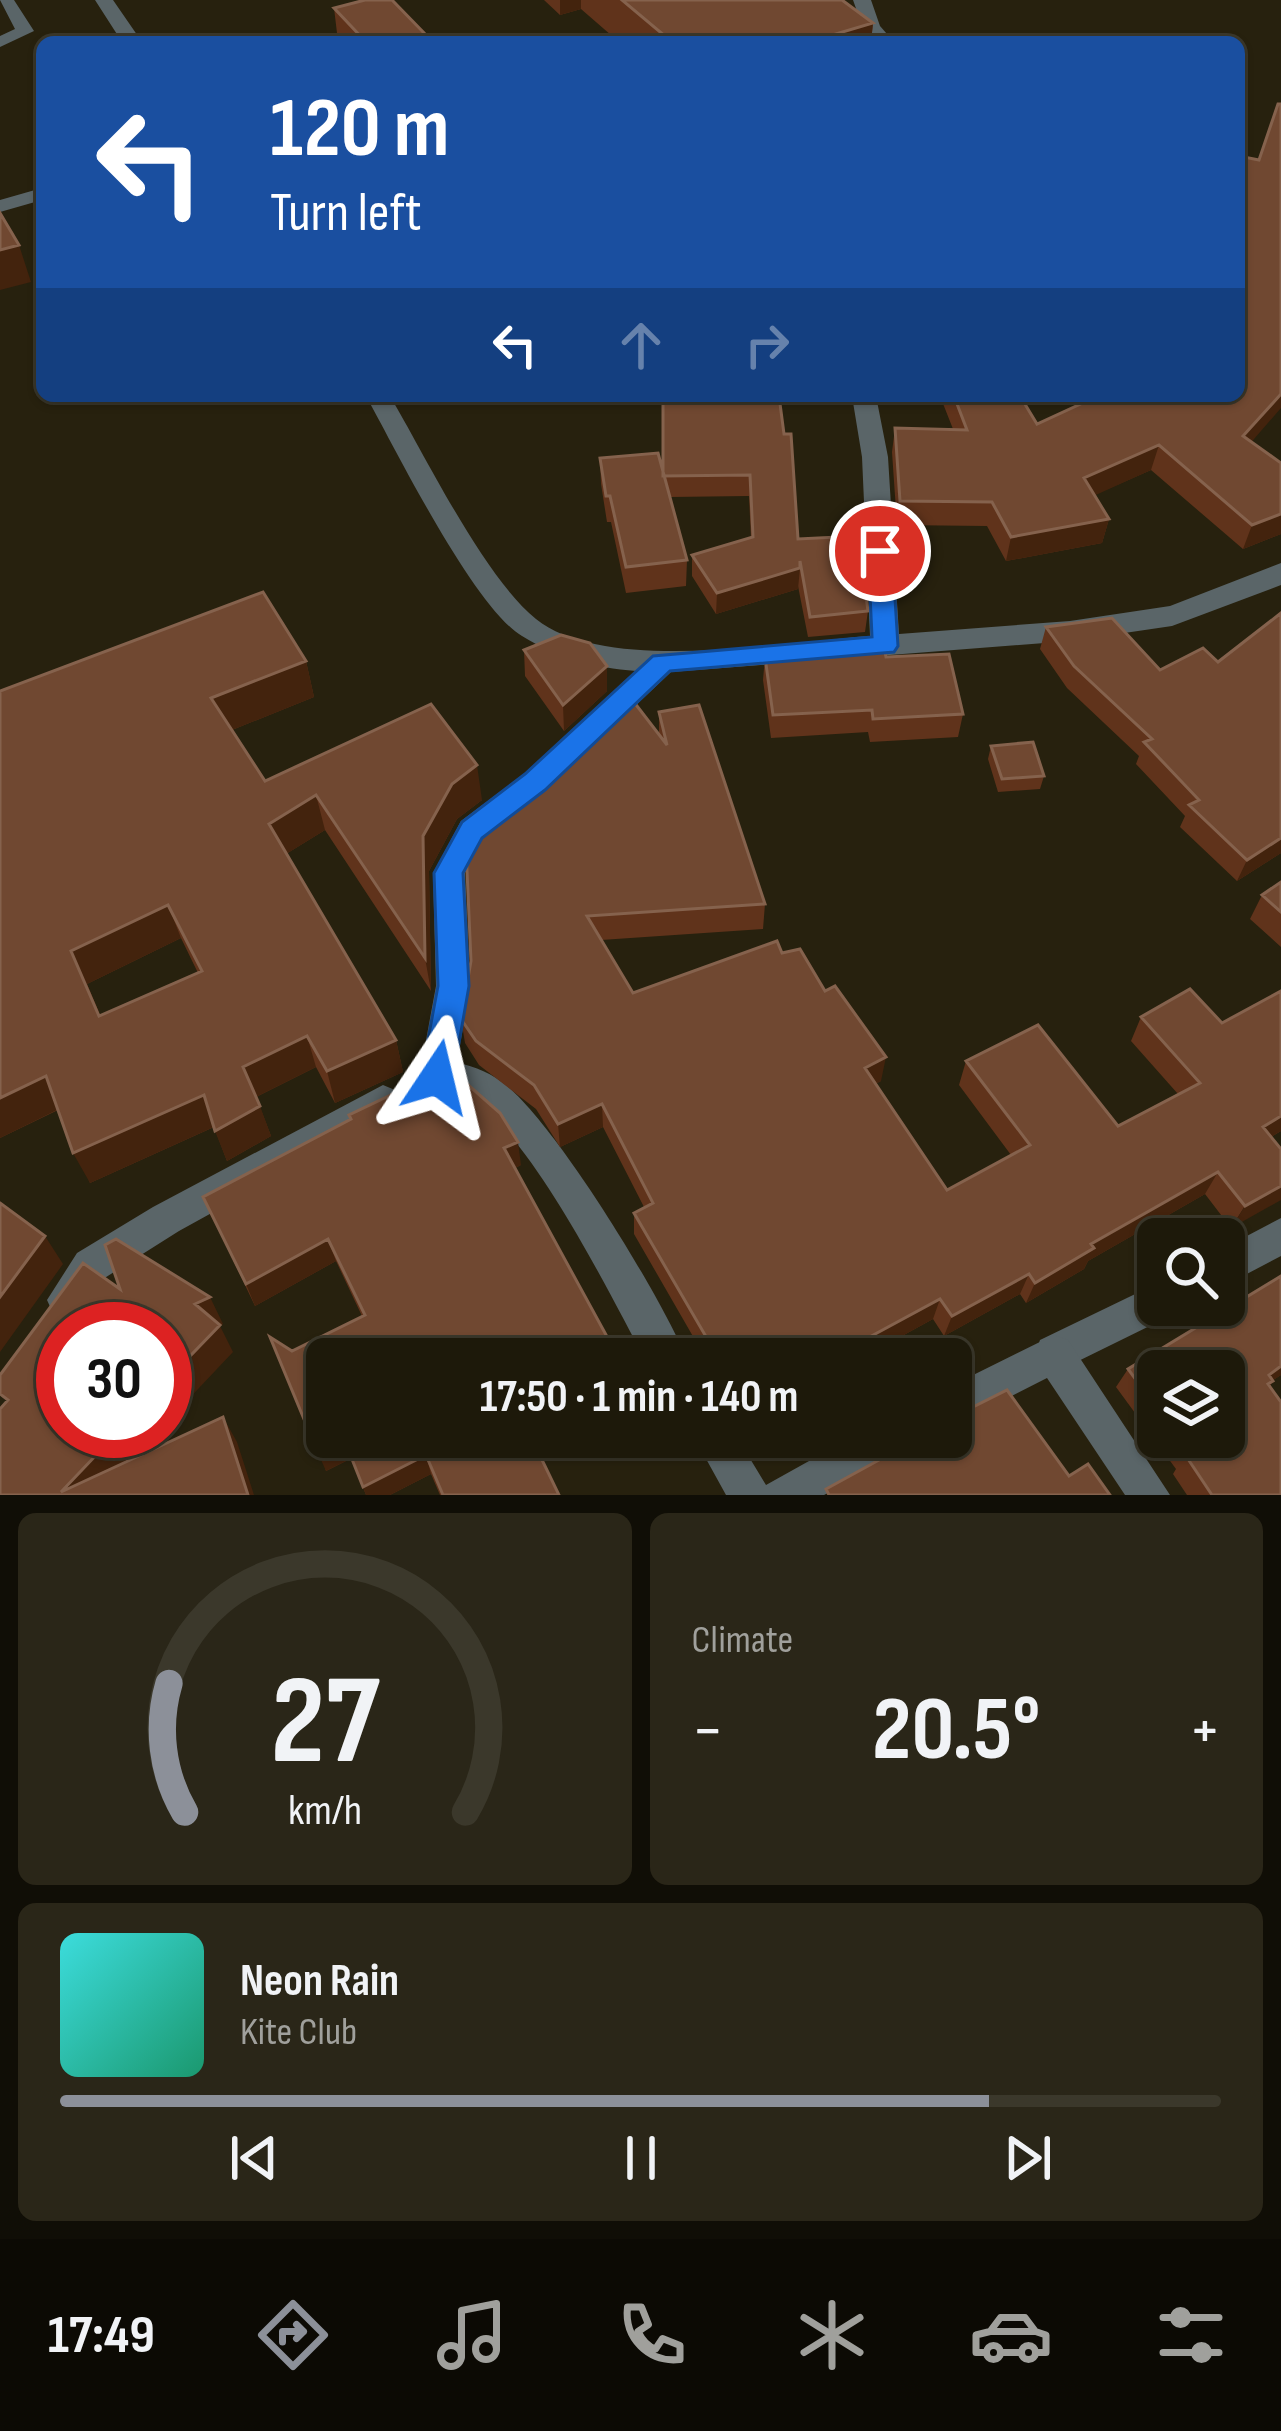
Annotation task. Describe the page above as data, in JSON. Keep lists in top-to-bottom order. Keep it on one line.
{"page":{"turn":["120 m","Turn left"],"limit":"30","trip":"17:50 · 1 min · 140 m","tile":"Climate","heat":["−","20.5°","+"],"song":["Neon Rain","Kite Club"],"tabs":"17:49","gauge":["27","km/h"]}}
